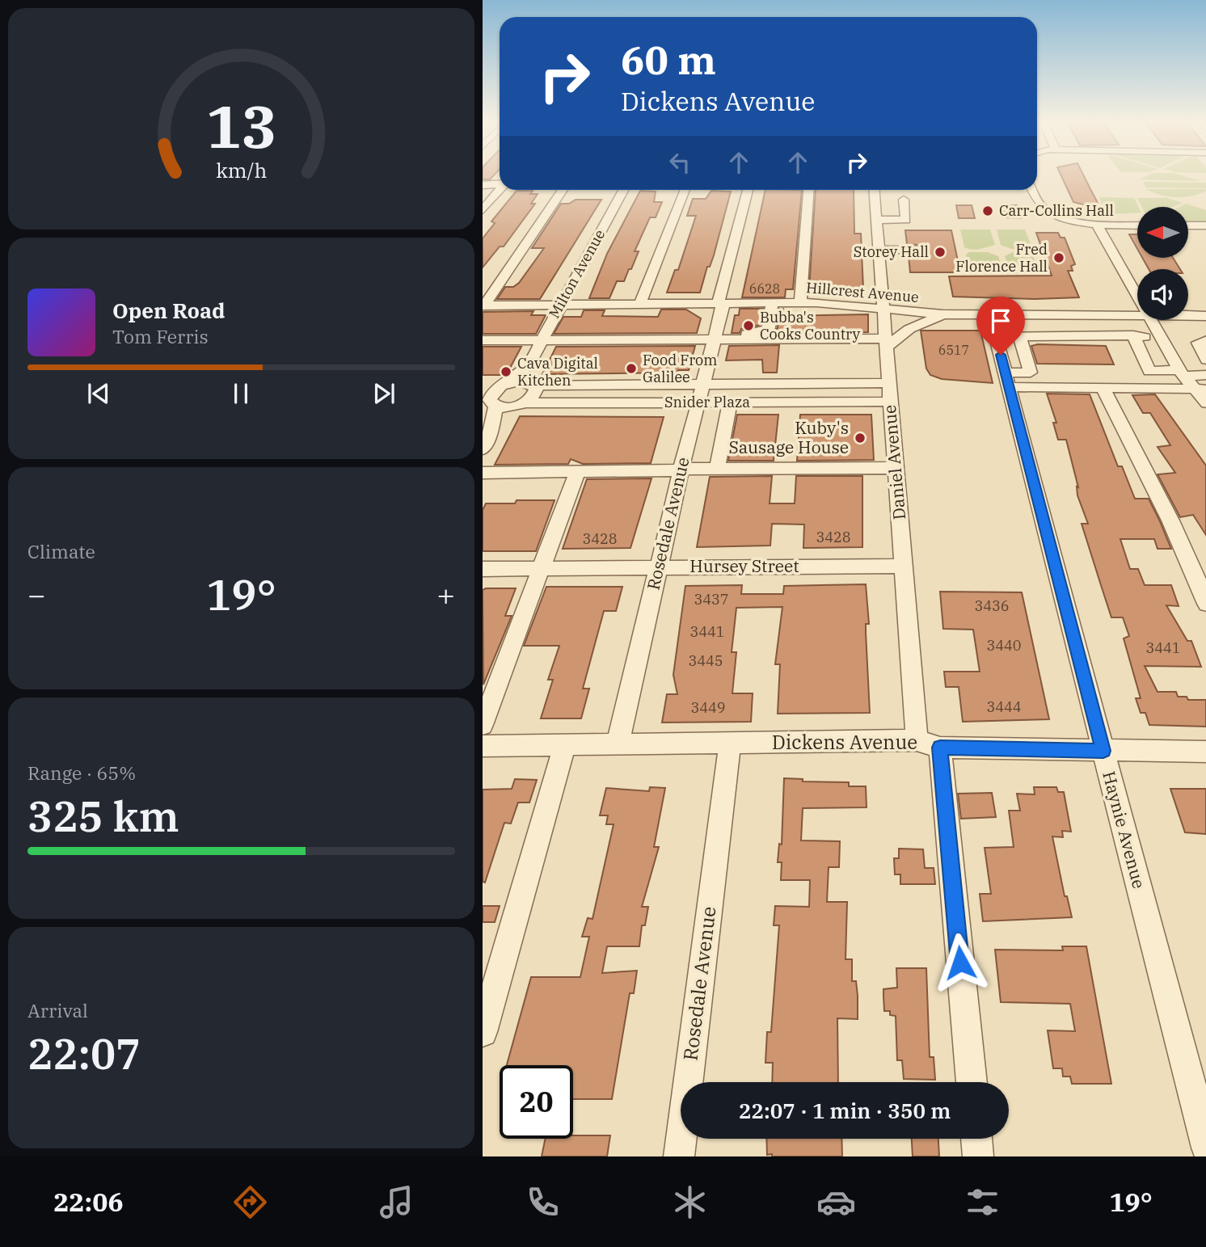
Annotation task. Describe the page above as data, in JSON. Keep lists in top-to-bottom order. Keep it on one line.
{"streets":{"street":["Milton Avenue","Hillcrest Avenue","Snider Plaza","Daniel Avenue","Rosedale Avenue","Hursey Street","Dickens Avenue","Haynie Avenue"]},"crossings":[["Milton Avenue","Hillcrest Avenue"],["Milton Avenue","Snider Plaza"],["Hillcrest Avenue","Daniel Avenue"],["Hillcrest Avenue","Rosedale Avenue"],["Hillcrest Avenue","Haynie Avenue"],["Snider Plaza","Daniel Avenue"],["Snider Plaza","Rosedale Avenue"],["Daniel Avenue","Hursey Street"],["Daniel Avenue","Dickens Avenue"],["Rosedale Avenue","Hursey Street"],["Rosedale Avenue","Dickens Avenue"],["Dickens Avenue","Haynie Avenue"]],"places":["Carr-Collins Hall","Storey Hall","Fred Florence Hall","Bubba's Cooks Country","Food From Galilee","Cava Digital Kitchen","Kuby's Sausage House"],"house_numbers":["6628","6517","3428","3428","3437","3436","3441","3440","3441","3445","3444","3449"],"north":"left","page":{"turn":["60 m","Dickens Avenue"],"song":["Open Road","Tom Ferris"],"tile":["Climate",["Range · 65%","325 km"],["Arrival","22:07"]],"heat":["−","19°","+"],"limit":"20","trip":"22:07 · 1 min · 350 m","tabs":["22:06","19°"],"gauge":["13","km/h"]}}
